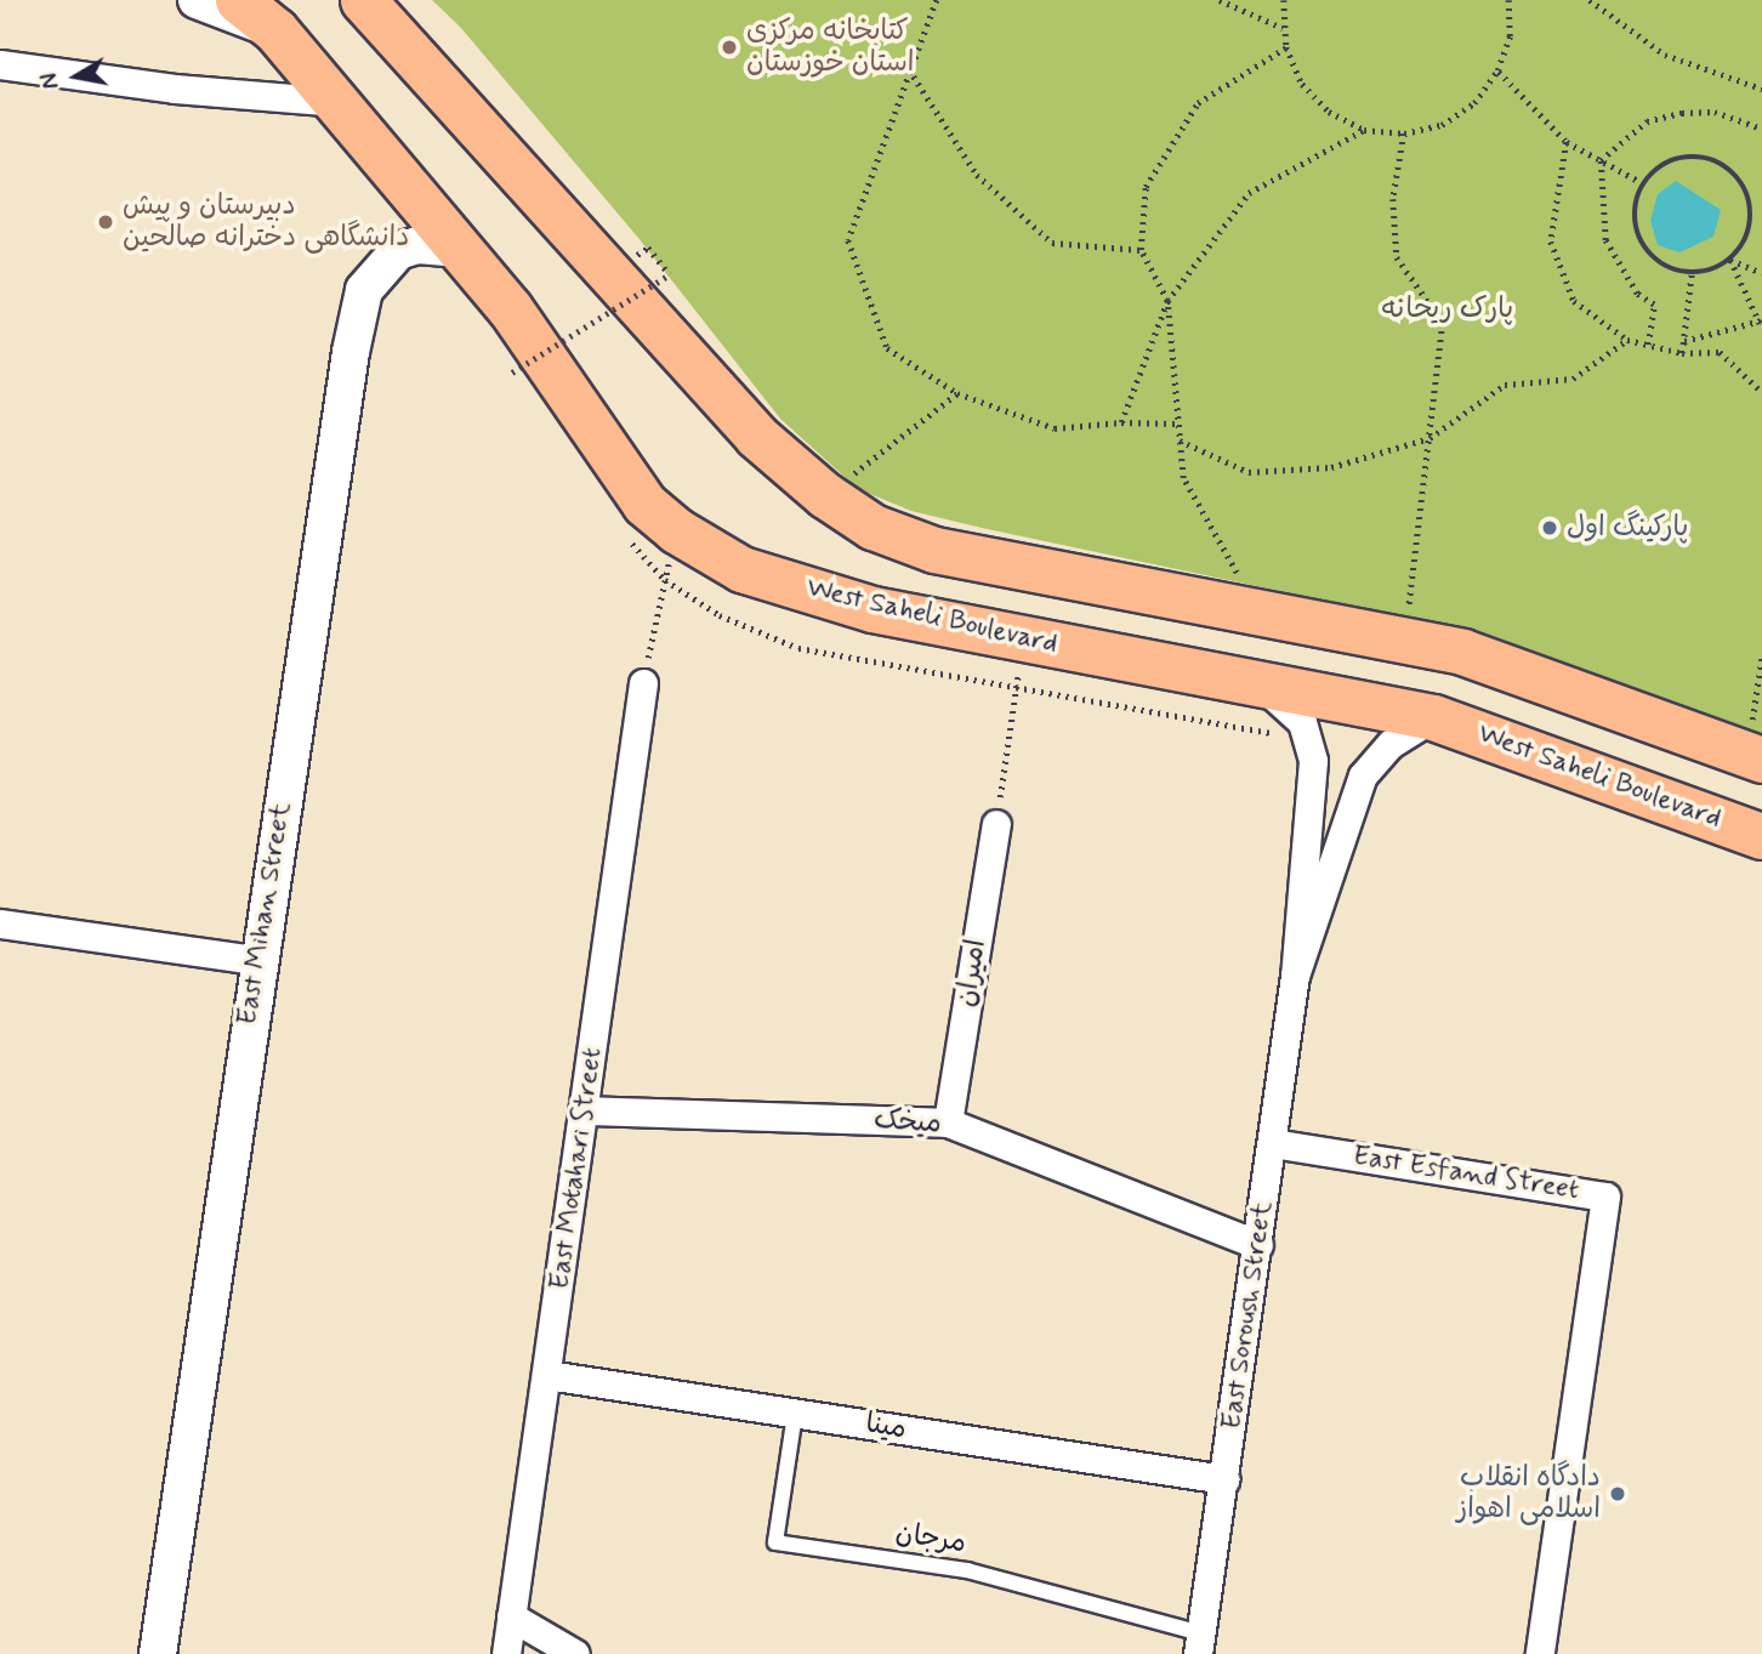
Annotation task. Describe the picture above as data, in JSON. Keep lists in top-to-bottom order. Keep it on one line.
{"streets":{"main road":["West Saheli Boulevard"],"street":["East Mihan Street","امیران","میخک","East Motahari Street","East Esfand Street","East Soroush Street","مینا"],"lane":["مرجان"]},"crossings":[["West Saheli Boulevard","East Mihan Street"],["امیران","میخک"],["میخک","East Motahari Street"],["میخک","East Soroush Street"],["East Motahari Street","مینا"],["East Esfand Street","East Soroush Street"],["East Soroush Street","مینا"],["East Soroush Street","مرجان"],["مینا","مرجان"]],"parks":["پارک ریحانه"],"places":["کتابخانه مرکزی استان خوزستان","دبیرستان و پیش دانشگاهی دخترانه صالحین","پارکینگ اول","دادگاه انقلاب اسلامی اهواز"],"north":"left"}
